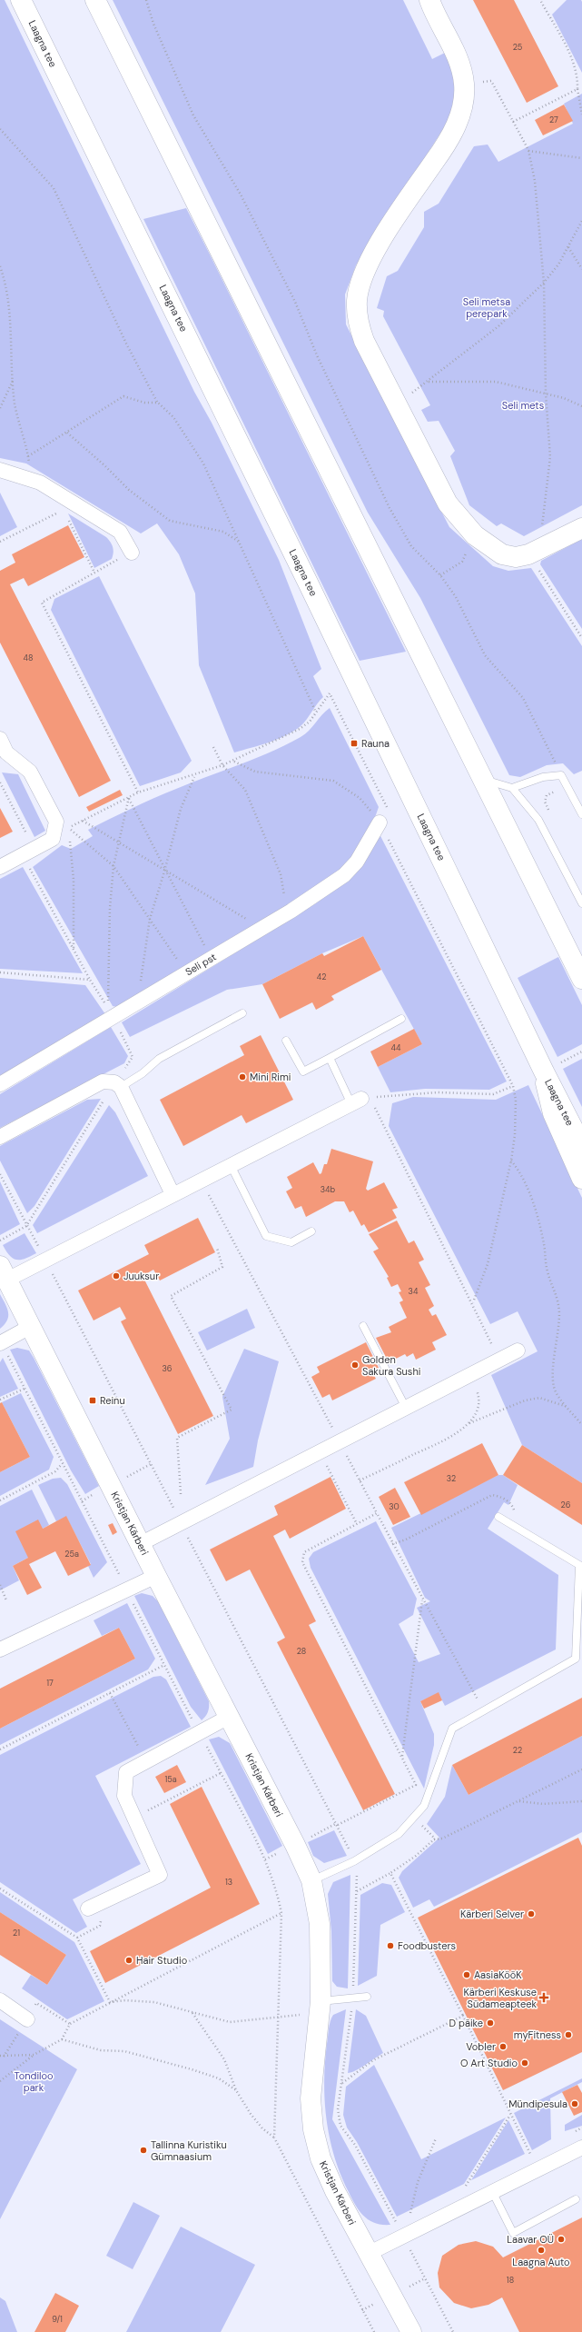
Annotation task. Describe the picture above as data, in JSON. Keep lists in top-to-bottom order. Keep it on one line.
{"streets":{"main road":["Laagna tee","Kristjan Kärberi"],"street":["Seli pst"]},"parks":["Seli metsa perepark","Seli mets","Tondiloo park"],"places":{"transit":["Rauna","Reinu"],"other":["Mini Rimi","Juuksur","Golden Sakura Sushi","Kärberi Selver","Foodbusters","Hair Studio","AasiaKööK","D päike","myFitness","Vobler","O Art Studio","Mündipesula","Tallinna Kuristiku Gümnaasium","Laavar OÜ","Laagna Auto"],"health":["Kärberi Keskuse Südameapteek"]},"house_numbers":["25","27","48","42","44","34b","34","36","32","26","30","25a","28","17","22","15a","13","21","18","9/1"]}
